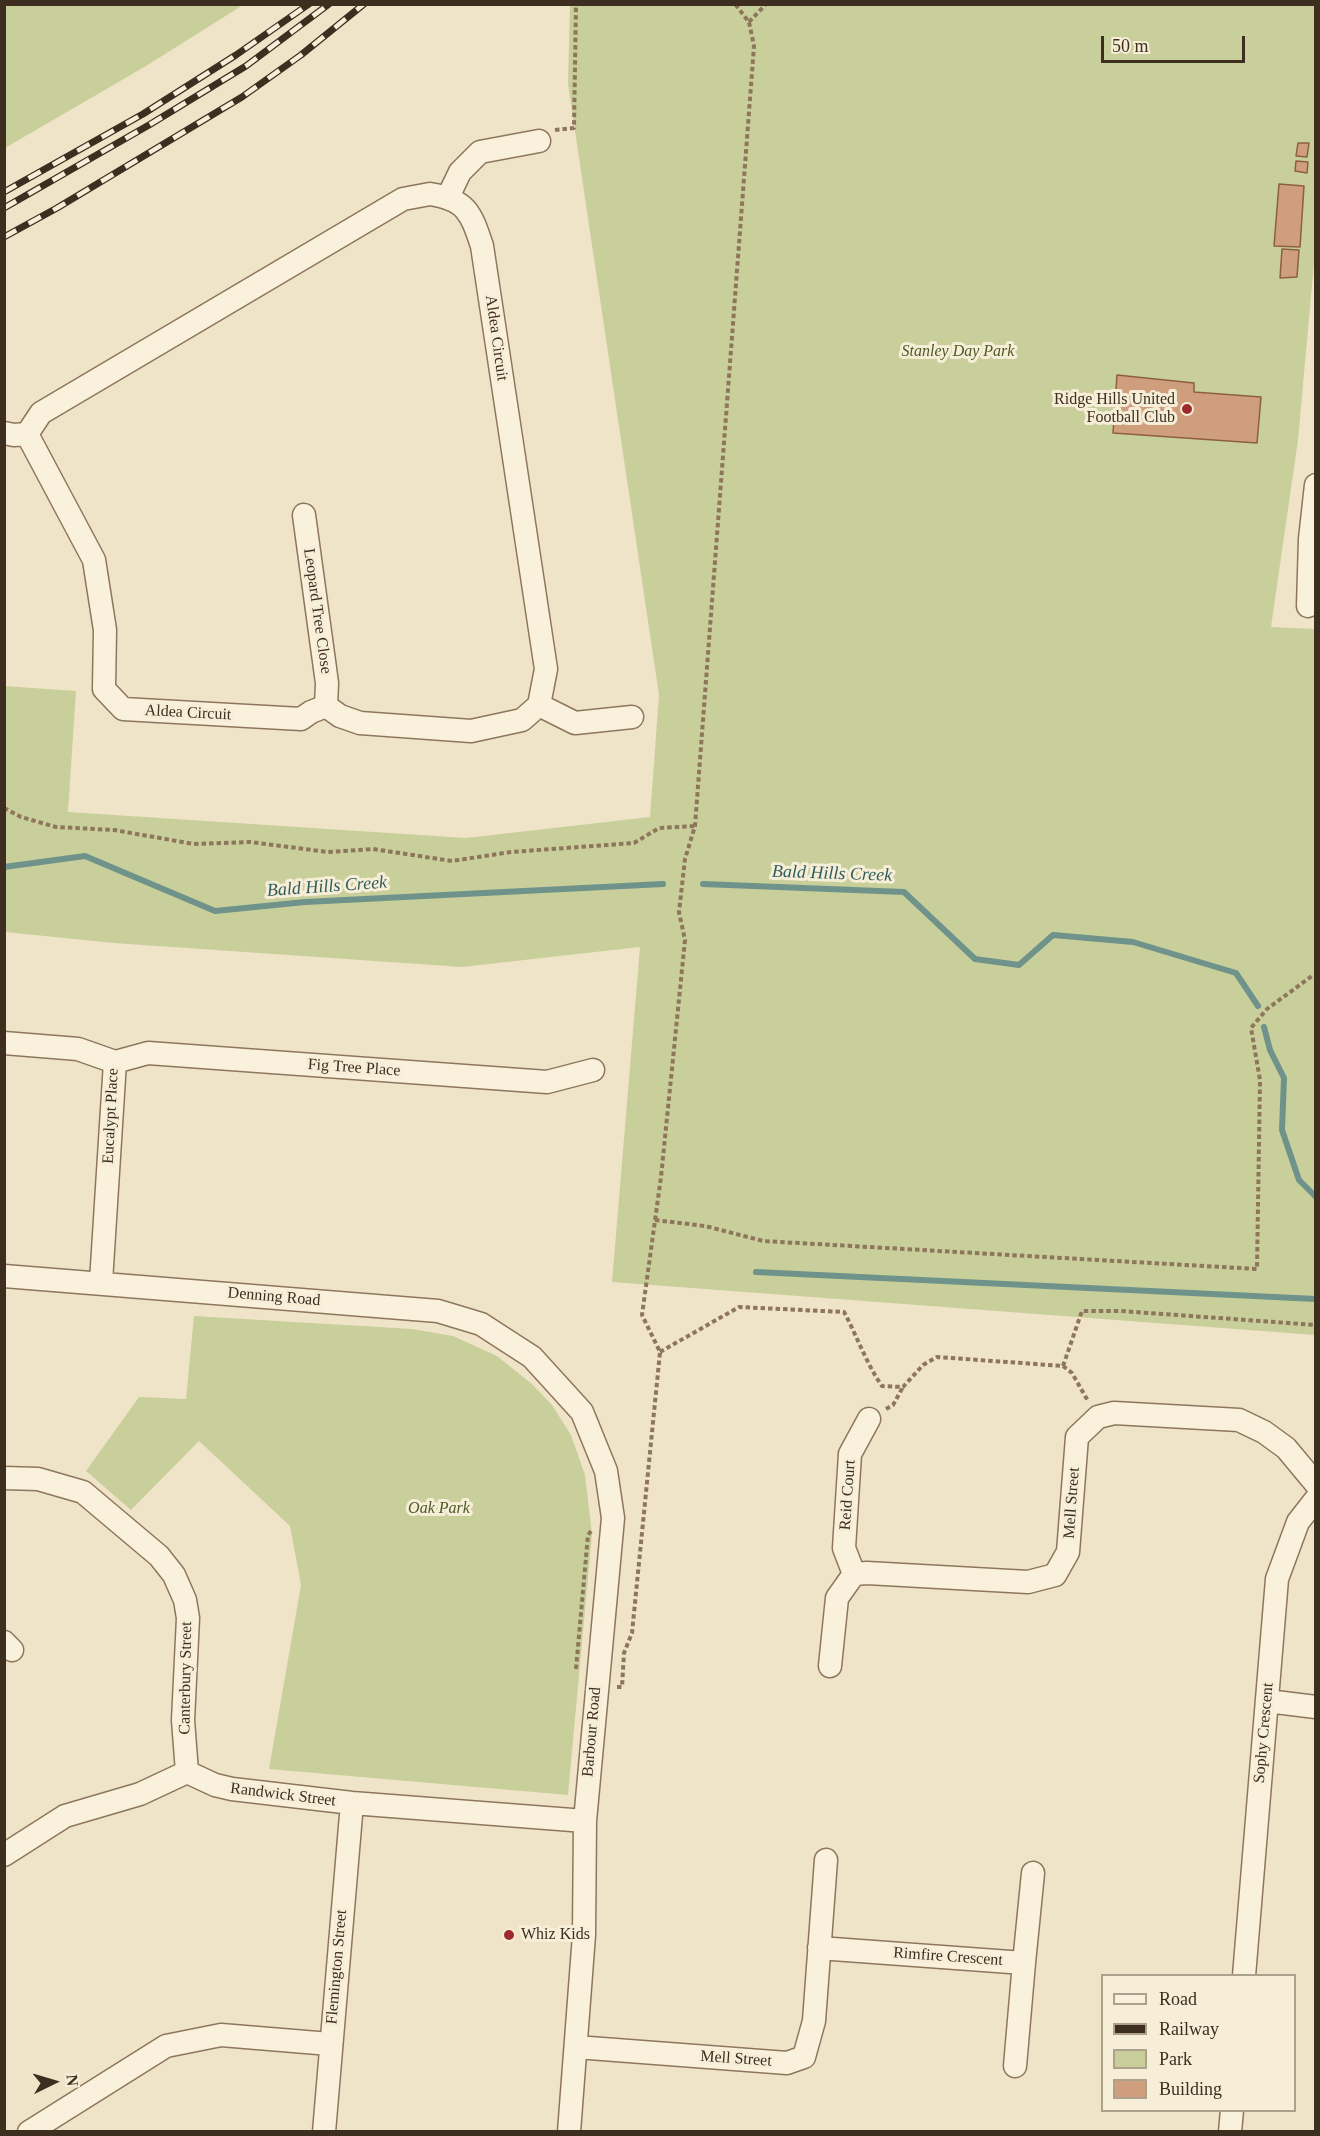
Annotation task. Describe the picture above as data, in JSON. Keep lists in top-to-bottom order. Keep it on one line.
{"streets":{"street":["Aldea Circuit","Leopard Tree Close","Fig Tree Place","Eucalypt Place","Denning Road","Reid Court","Mell Street","Canterbury Street","Barbour Road","Sophy Crescent","Randwick Street","Rimfire Crescent","Flemington Street"]},"crossings":[["Aldea Circuit","Leopard Tree Close"],["Fig Tree Place","Eucalypt Place"],["Eucalypt Place","Denning Road"],["Denning Road","Barbour Road"],["Reid Court","Mell Street"],["Mell Street","Barbour Road"],["Mell Street","Rimfire Crescent"],["Canterbury Street","Randwick Street"],["Barbour Road","Randwick Street"],["Randwick Street","Flemington Street"]],"water":["Bald Hills Creek"],"parks":["Stanley Day Park","Oak Park"],"places":["Ridge Hills United Football Club","Whiz Kids"],"legend":["Road","Railway","Park","Building"],"scale_bar":"50 m","north":"right"}
